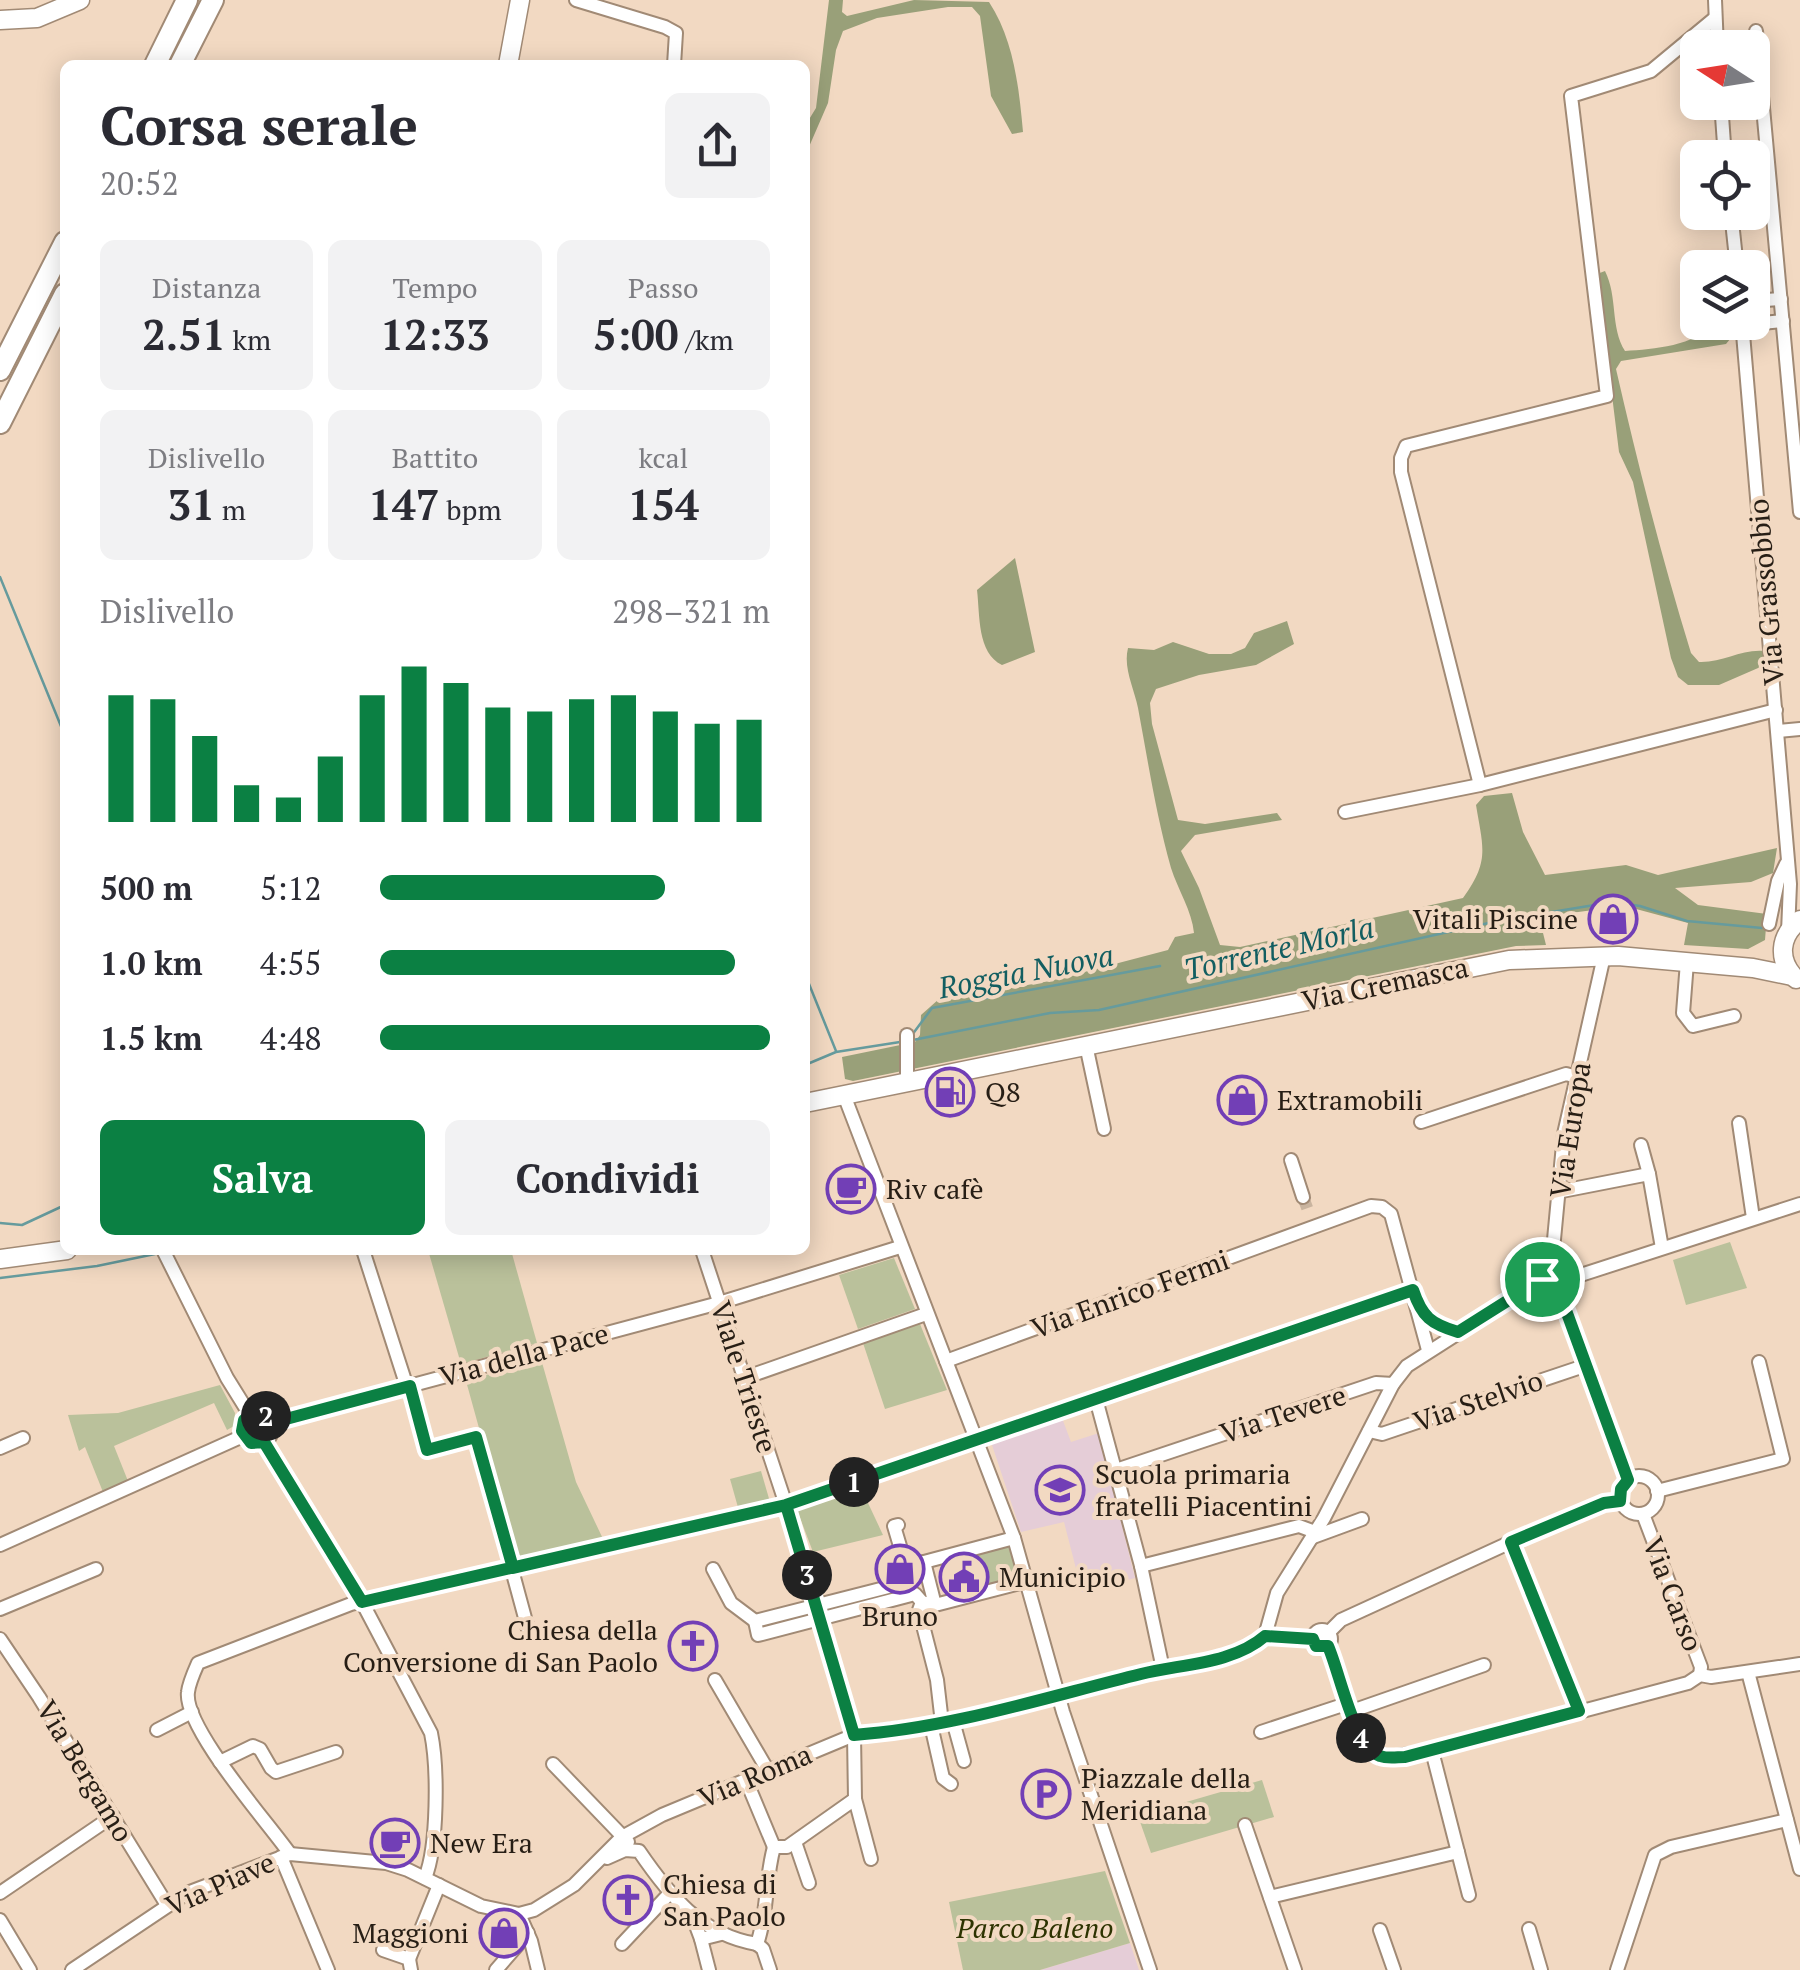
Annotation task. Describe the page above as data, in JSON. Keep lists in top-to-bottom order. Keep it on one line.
{"streets":{"main road":["Via Cremasca"],"street":["Via Grassobbio","Via Europa","Via Enrico Fermi","Via della Pace","Viale Trieste","Via Stelvio","Via Tevere","Via Carso","Via Bergamo","Via Roma","Via Piave"]},"crossings":[["Via Cremasca","Via Europa"],["Via della Pace","Viale Trieste"],["Viale Trieste","Via Roma"],["Via Bergamo","Via Piave"]],"water":["Torrente Morla","Roggia Nuova"],"parks":["Parco Baleno"],"places":{"shop":["Vitali Piscine","Extramobili","Bruno","Maggioni"],"fuel station":["Q8"],"cafe":["Riv cafè","New Era"],"school or university":["Scuola primaria fratelli Piacentini"],"public building":["Municipio"],"church":["Chiesa della Conversione di San Paolo","Chiesa di San Paolo"],"parking":["Piazzale della Meridiana"]},"north":"left","page":{"heading":["Corsa serale","20:52"],"stats":[["Distanza","2.51 km"],["Tempo","12:33"],["Passo","5:00 /km"],["Dislivello","31 m"],["Battito","147 bpm"],["kcal","154"]],"chart":["Dislivello","298–321 m"],"list":[{"name":"500 m","note":"5:12"},{"name":"1.0 km","note":"4:55"},{"name":"1.5 km","note":"4:48"}],"buttons":["Salva","Condividi"],"pins":["2","1","3","4"]}}
